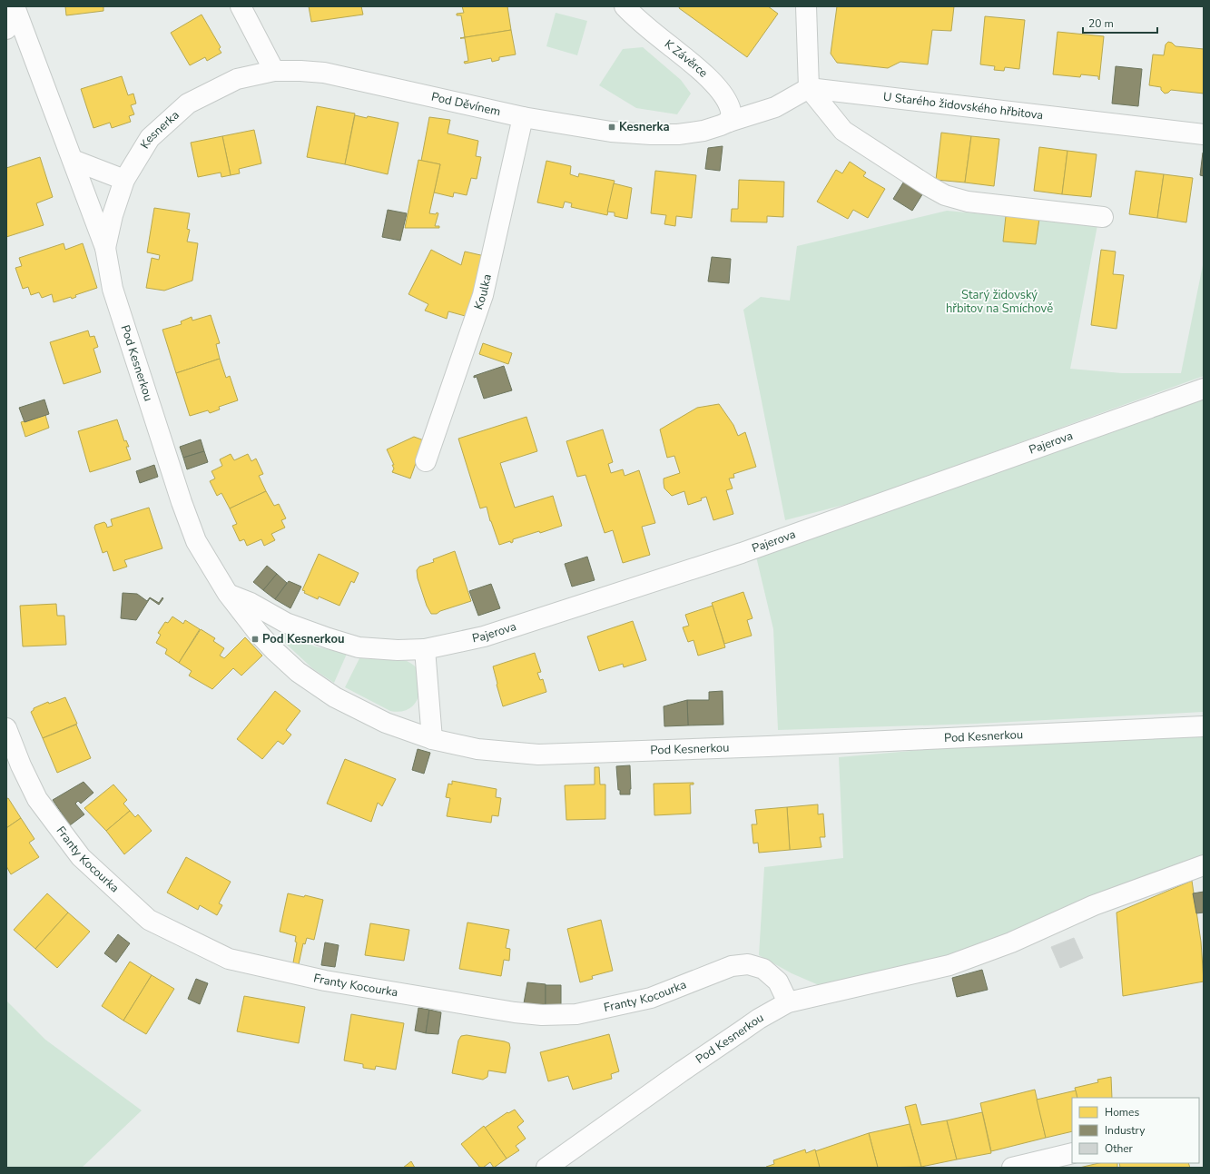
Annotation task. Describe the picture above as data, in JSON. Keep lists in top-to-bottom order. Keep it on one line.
{"streets":{"street":["K Závěrce","Pod Děvínem","U Starého židovského hřbitova","Kesnerka","Koulka","Pod Kesnerkou","Pajerova","Franty Kocourka"]},"crossings":[["K Závěrce","Pod Děvínem"],["Pod Děvínem","Kesnerka"],["Pod Děvínem","Koulka"],["Kesnerka","Pod Kesnerkou"],["Pod Kesnerkou","Franty Kocourka"]],"parks":["Starý židovský hřbitov na Smíchově"],"places":{"transit":["Kesnerka","Pod Kesnerkou"]},"legend":["Homes","Industry","Other"],"scale_bar":"20 m"}
